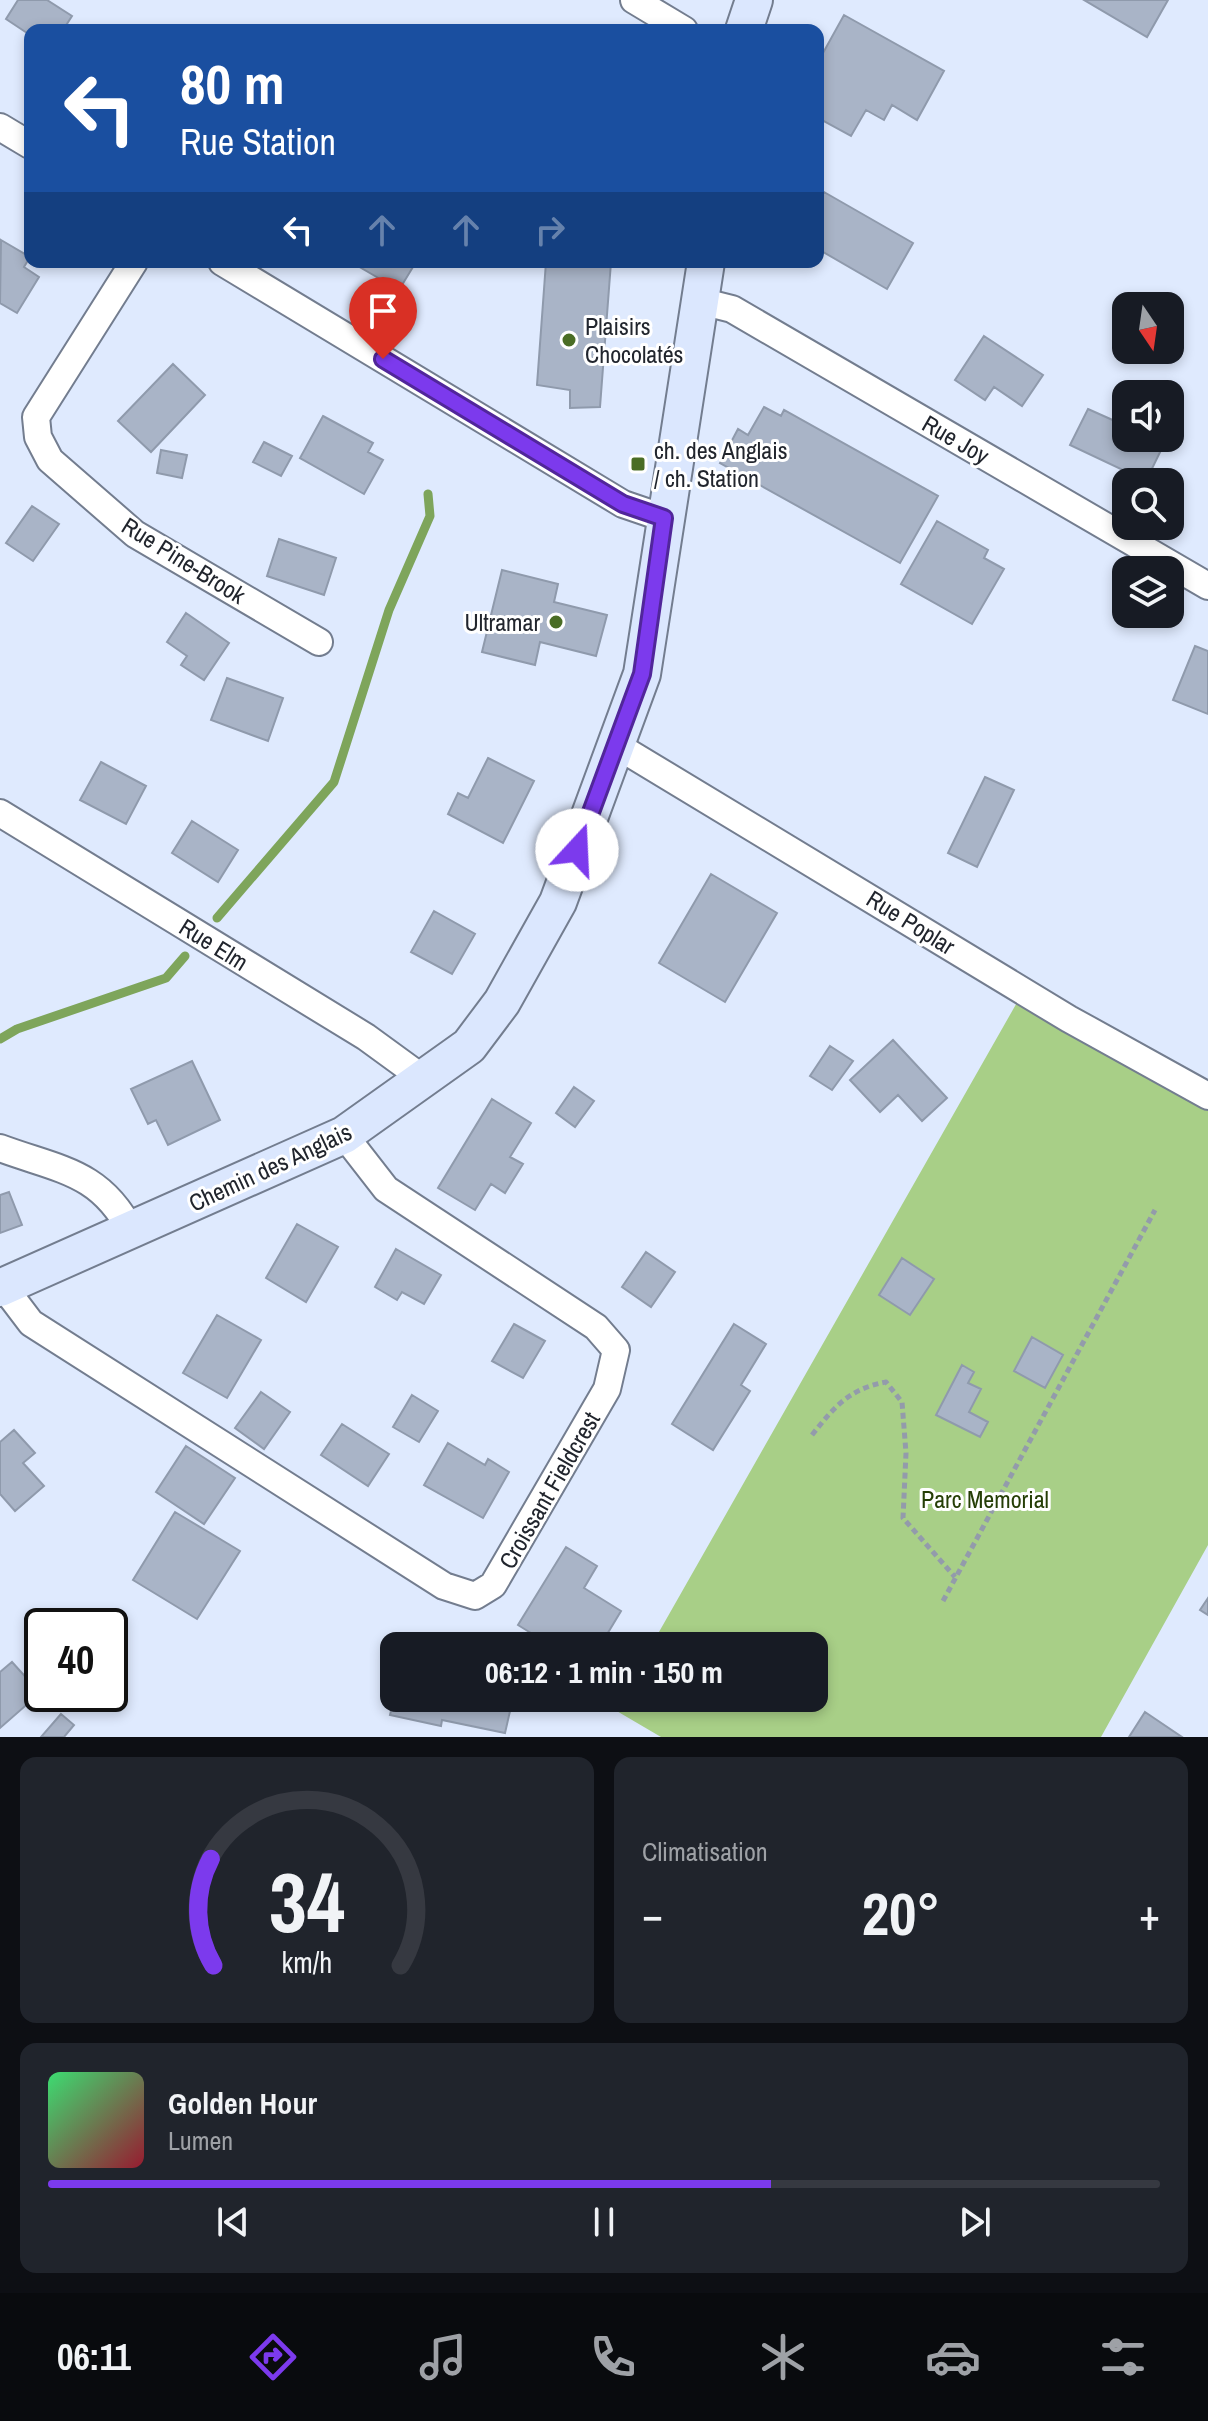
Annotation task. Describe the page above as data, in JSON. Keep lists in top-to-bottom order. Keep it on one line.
{"streets":{"street":["Rue Joy","Rue Pine-Brook","Rue Poplar","Rue Elm","Chemin des Anglais","Croissant Fieldcrest"]},"crossings":[["Rue Joy","Chemin des Anglais"],["Rue Poplar","Chemin des Anglais"],["Rue Elm","Chemin des Anglais"],["Chemin des Anglais","Croissant Fieldcrest"]],"parks":["Parc Memorial"],"places":{"other":["Plaisirs Chocolatés","Ultramar"],"transit":["ch. des Anglais / ch. Station"]},"north":"bottom","page":{"turn":["80 m","Rue Station"],"limit":"40","trip":"06:12 · 1 min · 150 m","tile":"Climatisation","heat":["−","20°","+"],"song":["Golden Hour","Lumen"],"tabs":"06:11","gauge":["34","km/h"]}}
